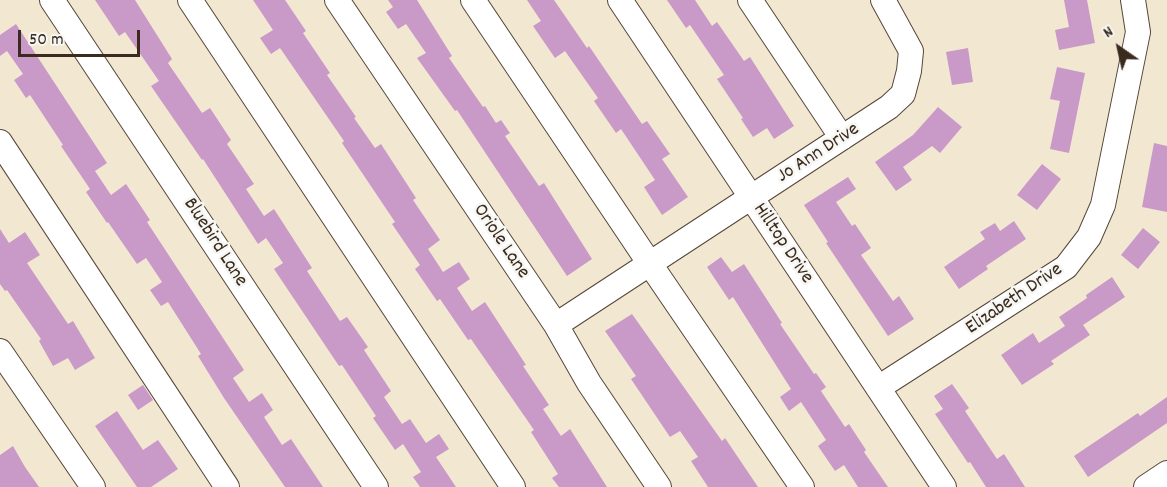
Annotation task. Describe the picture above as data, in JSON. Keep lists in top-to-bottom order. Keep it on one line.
{"streets":{"street":["Jo Ann Drive","Oriole Lane","Bluebird Lane","Hilltop Drive","Elizabeth Drive"]},"crossings":[["Jo Ann Drive","Oriole Lane"],["Jo Ann Drive","Hilltop Drive"],["Hilltop Drive","Elizabeth Drive"]],"scale_bar":"50 m","north":"top left"}
